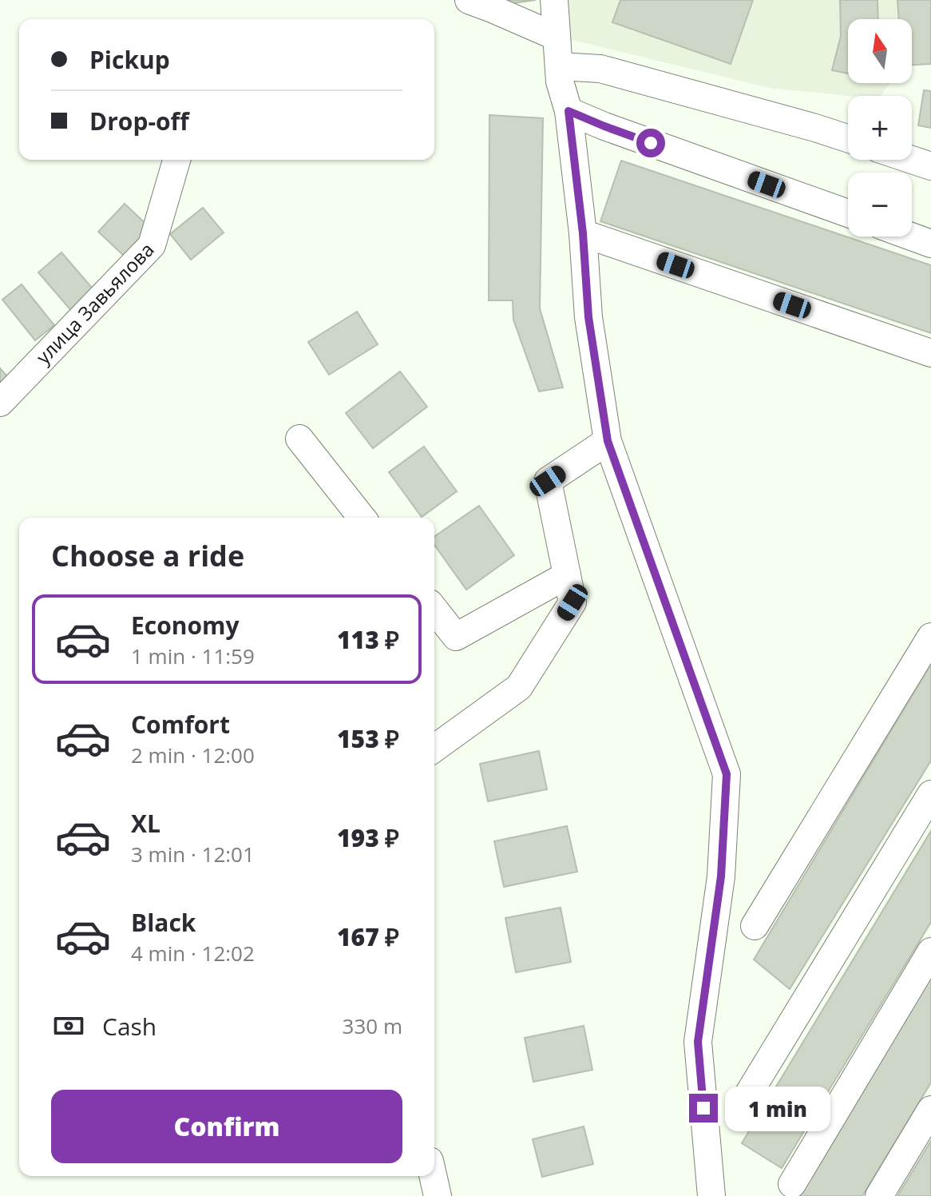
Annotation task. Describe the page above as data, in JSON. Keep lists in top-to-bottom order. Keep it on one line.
{"streets":{"street":["улица Завьялова"]},"north":"top","page":{"map_buttons":["+","−"],"banner":["Pickup","Drop-off"],"heading":"Choose a ride","list":[{"name":"Economy","note":"1 min · 11:59","value":"113 ₽"},{"name":"Comfort","note":"2 min · 12:00","value":"153 ₽"},{"name":"XL","note":"3 min · 12:01","value":"193 ₽"},{"name":"Black","note":"4 min · 12:02","value":"167 ₽"}],"pay":["Cash","330 m"],"buttons":"Confirm","bubble":"1 min"}}
